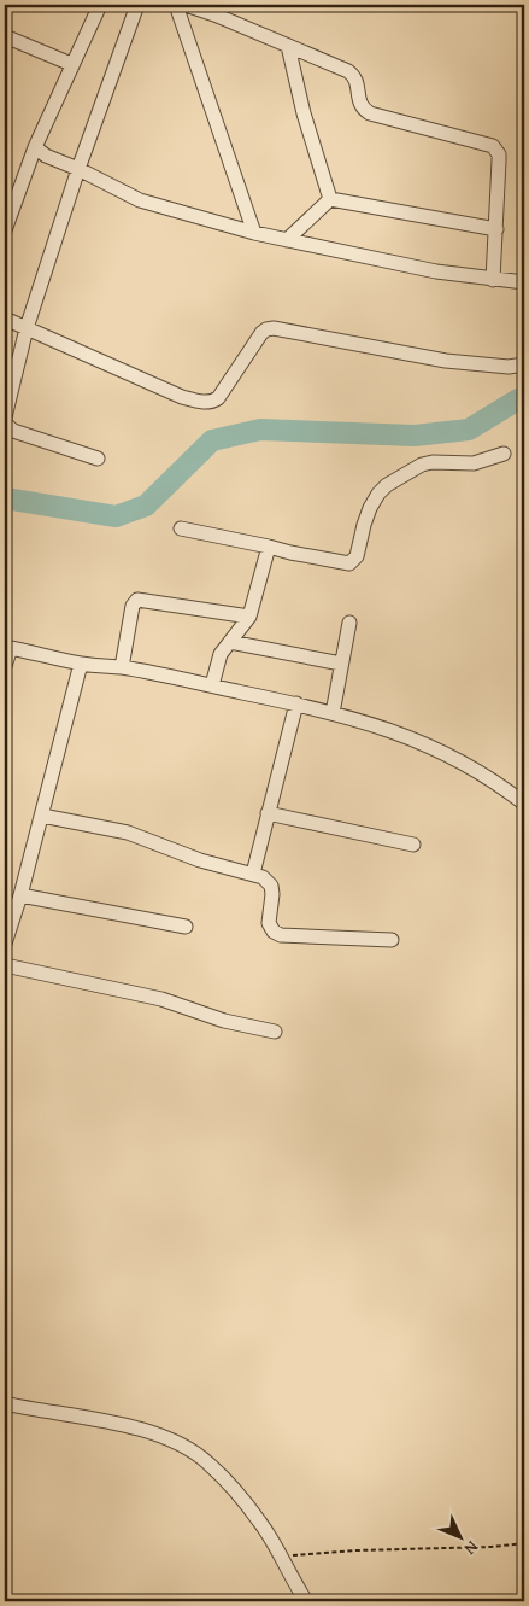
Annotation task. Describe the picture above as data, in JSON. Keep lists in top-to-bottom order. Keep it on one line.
{"north":"bottom right"}
